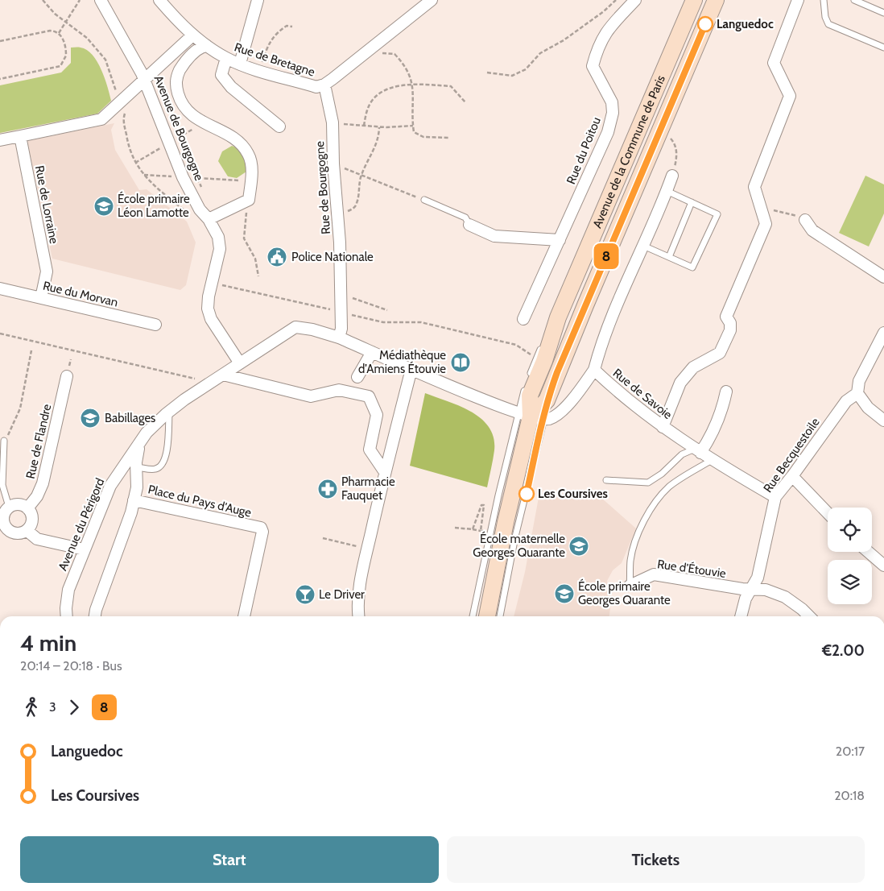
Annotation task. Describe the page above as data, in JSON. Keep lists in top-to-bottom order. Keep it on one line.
{"streets":{"street":["Rue de Bretagne","Avenue de Bourgogne","Rue du Poitou","Avenue de la Commune de Paris","Rue de Bourgogne","Rue de Lorraine","Rue du Morvan","Rue de Savoie","Rue de Flandre","Rue Becquestoile","Place du Pays d'Auge","Avenue du Périgord","Rue d'Étouvie"]},"crossings":[["Rue de Bretagne","Rue de Bourgogne"],["Avenue de Bourgogne","Avenue du Périgord"],["Rue de Lorraine","Rue du Morvan"],["Rue de Savoie","Rue Becquestoile"],["Rue Becquestoile","Rue d'Étouvie"],["Place du Pays d'Auge","Avenue du Périgord"]],"places":{"other":["Languedoc","Les Coursives"],"school or university":["École primaire Léon Lamotte","Babillages","École maternelle Georges Quarante","École primaire Georges Quarante"],"public building":["Police Nationale"],"library":["Médiathèque d’Amiens Étouvie"],"pharmacy":["Pharmacie Fauquet"],"bar":["Le Driver"]},"lines":["bus line 8"],"page":{"on_map":"8","heading":["4 min","20:14 – 20:18 · Bus","€2.00"],"legs":["3","8"],"list":[{"name":"Languedoc","value":"20:17"},{"name":"Les Coursives","value":"20:18"}],"buttons":["Start","Tickets"]}}
